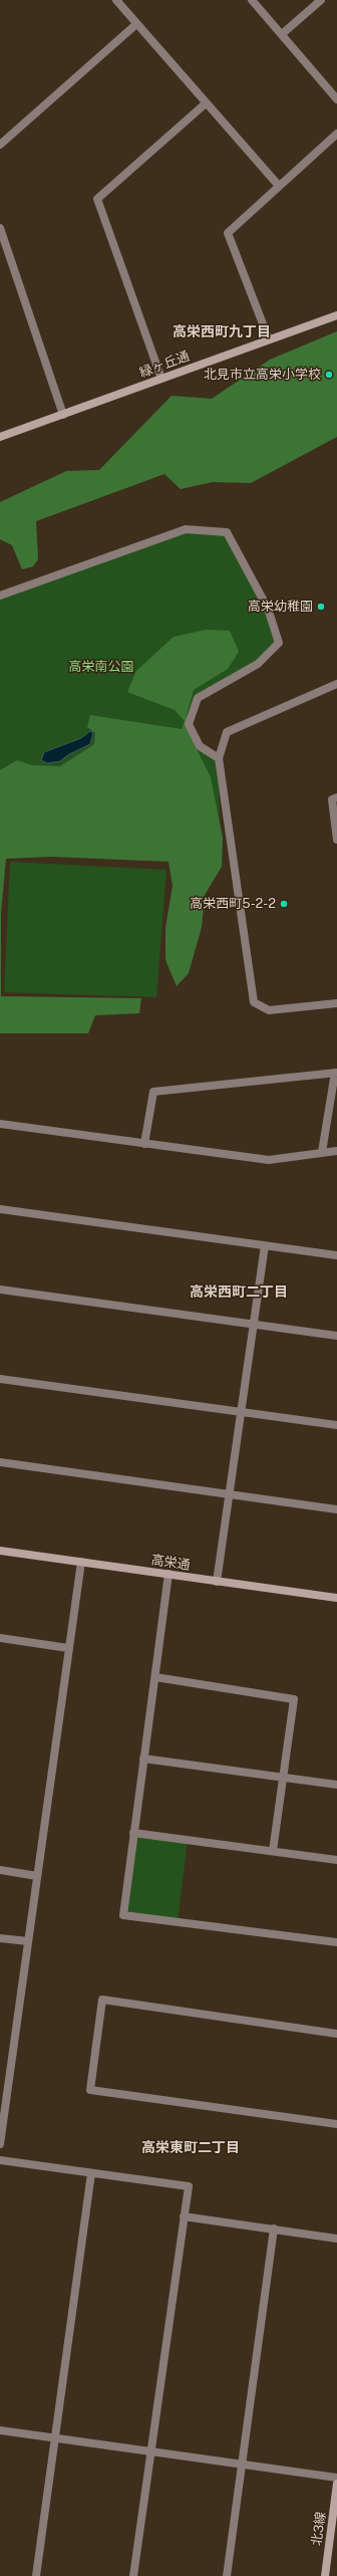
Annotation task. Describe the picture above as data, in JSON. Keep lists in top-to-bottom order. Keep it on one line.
{"streets":{"street":["緑ヶ丘通","高栄通","北3線"]},"districts":["高栄西町九丁目","高栄西町二丁目","高栄東町二丁目"],"parks":["高栄南公園"],"places":["北見市立高栄小学校","高栄幼稚園","高栄西町5-2-2"]}
